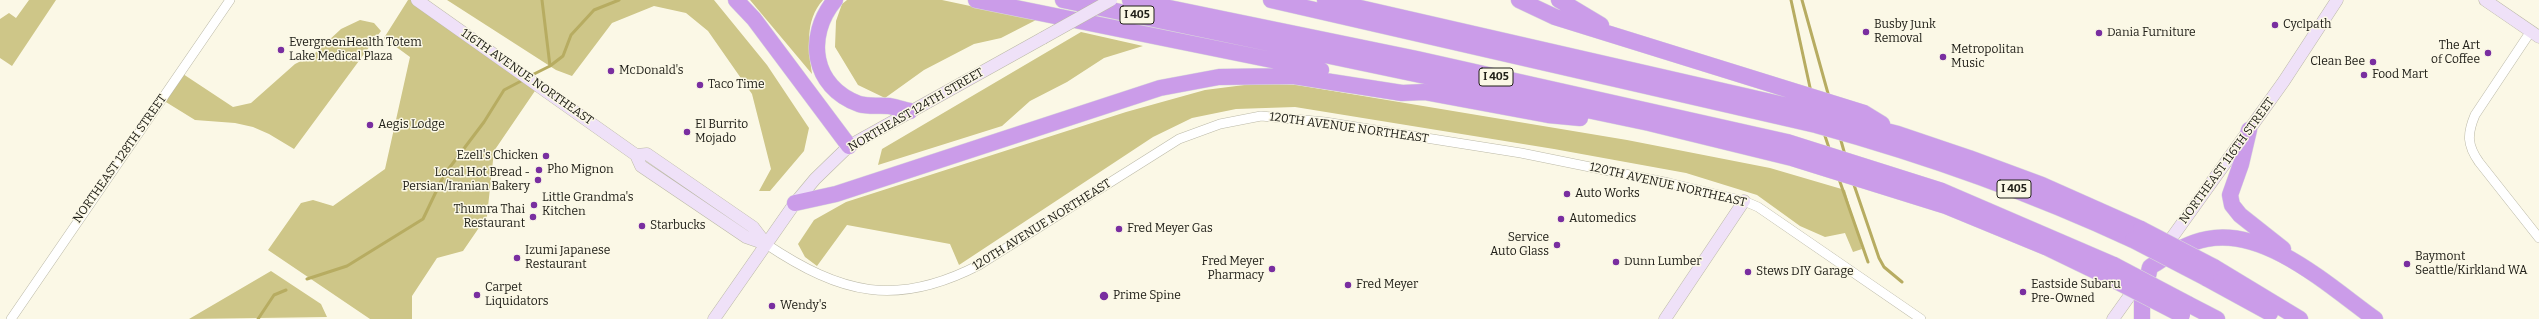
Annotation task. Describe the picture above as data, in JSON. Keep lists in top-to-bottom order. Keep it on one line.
{"streets":{"highway":["I 405"],"street":["116TH AVENUE NORTHEAST","NORTHEAST 124TH STREET","120TH AVENUE NORTHEAST","NORTHEAST 128TH STREET","NORTHEAST 116TH STREET"]},"crossings":[["116TH AVENUE NORTHEAST","NORTHEAST 124TH STREET"],["116TH AVENUE NORTHEAST","120TH AVENUE NORTHEAST"],["NORTHEAST 124TH STREET","120TH AVENUE NORTHEAST"]],"places":["Cyclpath","Busby Junk Removal","Dania Furniture","EvergreenHealth Totem Lake Medical Plaza","The Art of Coffee","Metropolitan Music","Clean Bee","McDonald's","Food Mart","Taco Time","Aegis Lodge","El Burrito Mojado","Ezell's Chicken","Pho Mignon","Local Hot Bread - Persian/Iranian Bakery","Auto Works","Little Grandma's Kitchen","Thumra Thai Restaurant","Automedics","Starbucks","Fred Meyer Gas","Service Auto Glass","Izumi Japanese Restaurant","Dunn Lumber","Baymont Seattle/Kirkland WA","Fred Meyer Pharmacy","Stews DIY Garage","Fred Meyer","Eastside Subaru Pre-Owned","Carpet Liquidators","Prime Spine","Wendy's"]}
